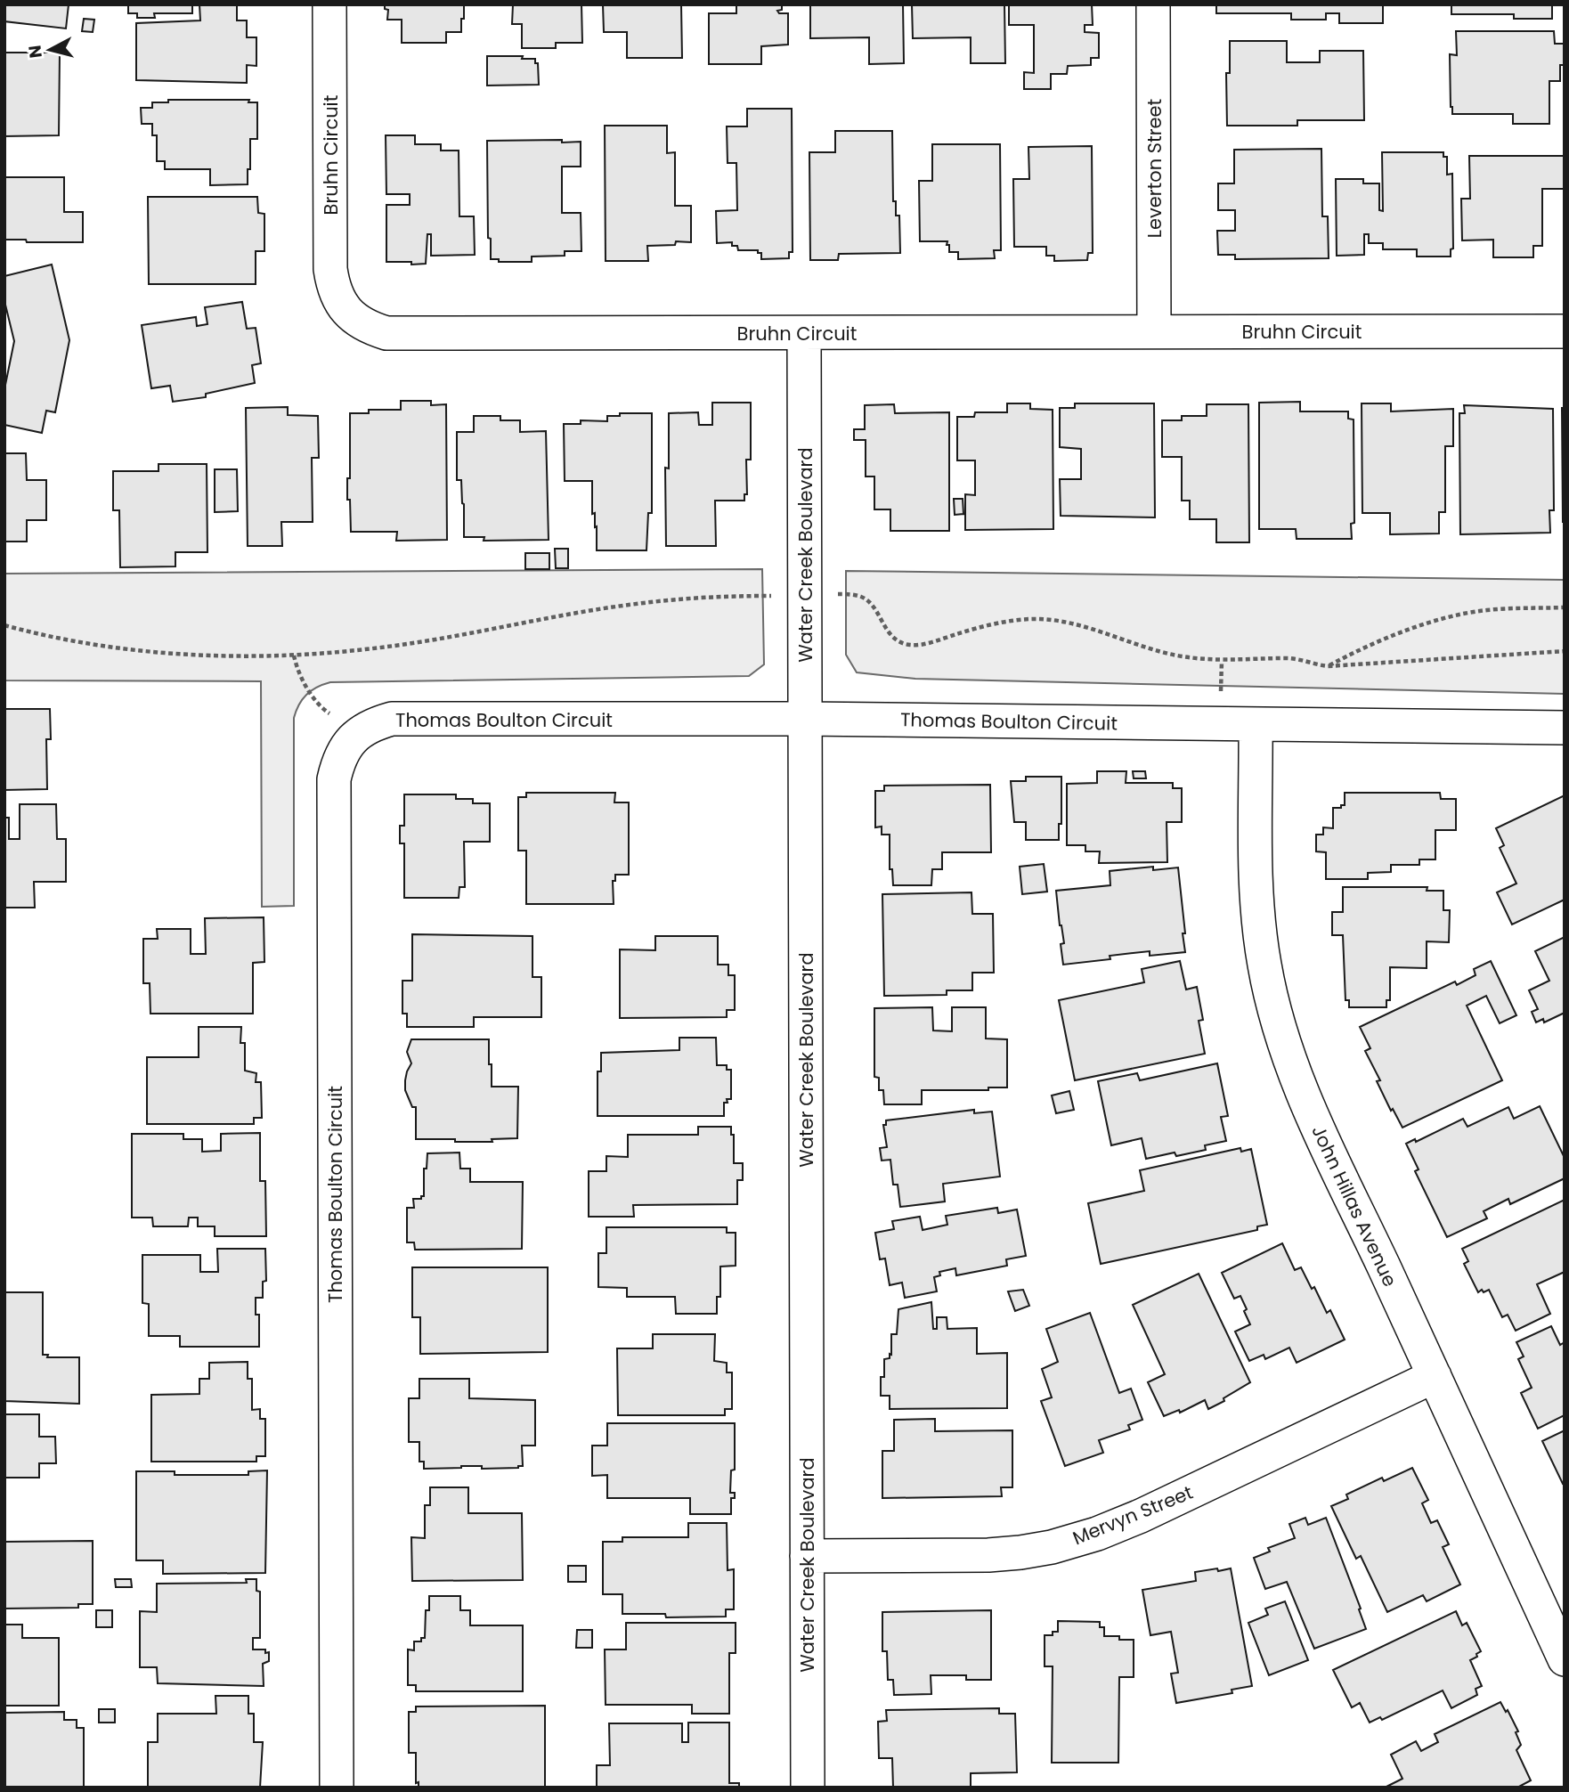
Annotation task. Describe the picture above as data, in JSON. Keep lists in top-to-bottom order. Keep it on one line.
{"streets":{"street":["Bruhn Circuit","Leverton Street","Water Creek Boulevard","Thomas Boulton Circuit","John Hillas Avenue","Mervyn Street"]},"crossings":[["Bruhn Circuit","Leverton Street"],["Bruhn Circuit","Water Creek Boulevard"],["Water Creek Boulevard","Thomas Boulton Circuit"],["Water Creek Boulevard","Mervyn Street"],["Thomas Boulton Circuit","John Hillas Avenue"],["John Hillas Avenue","Mervyn Street"]],"north":"left"}
